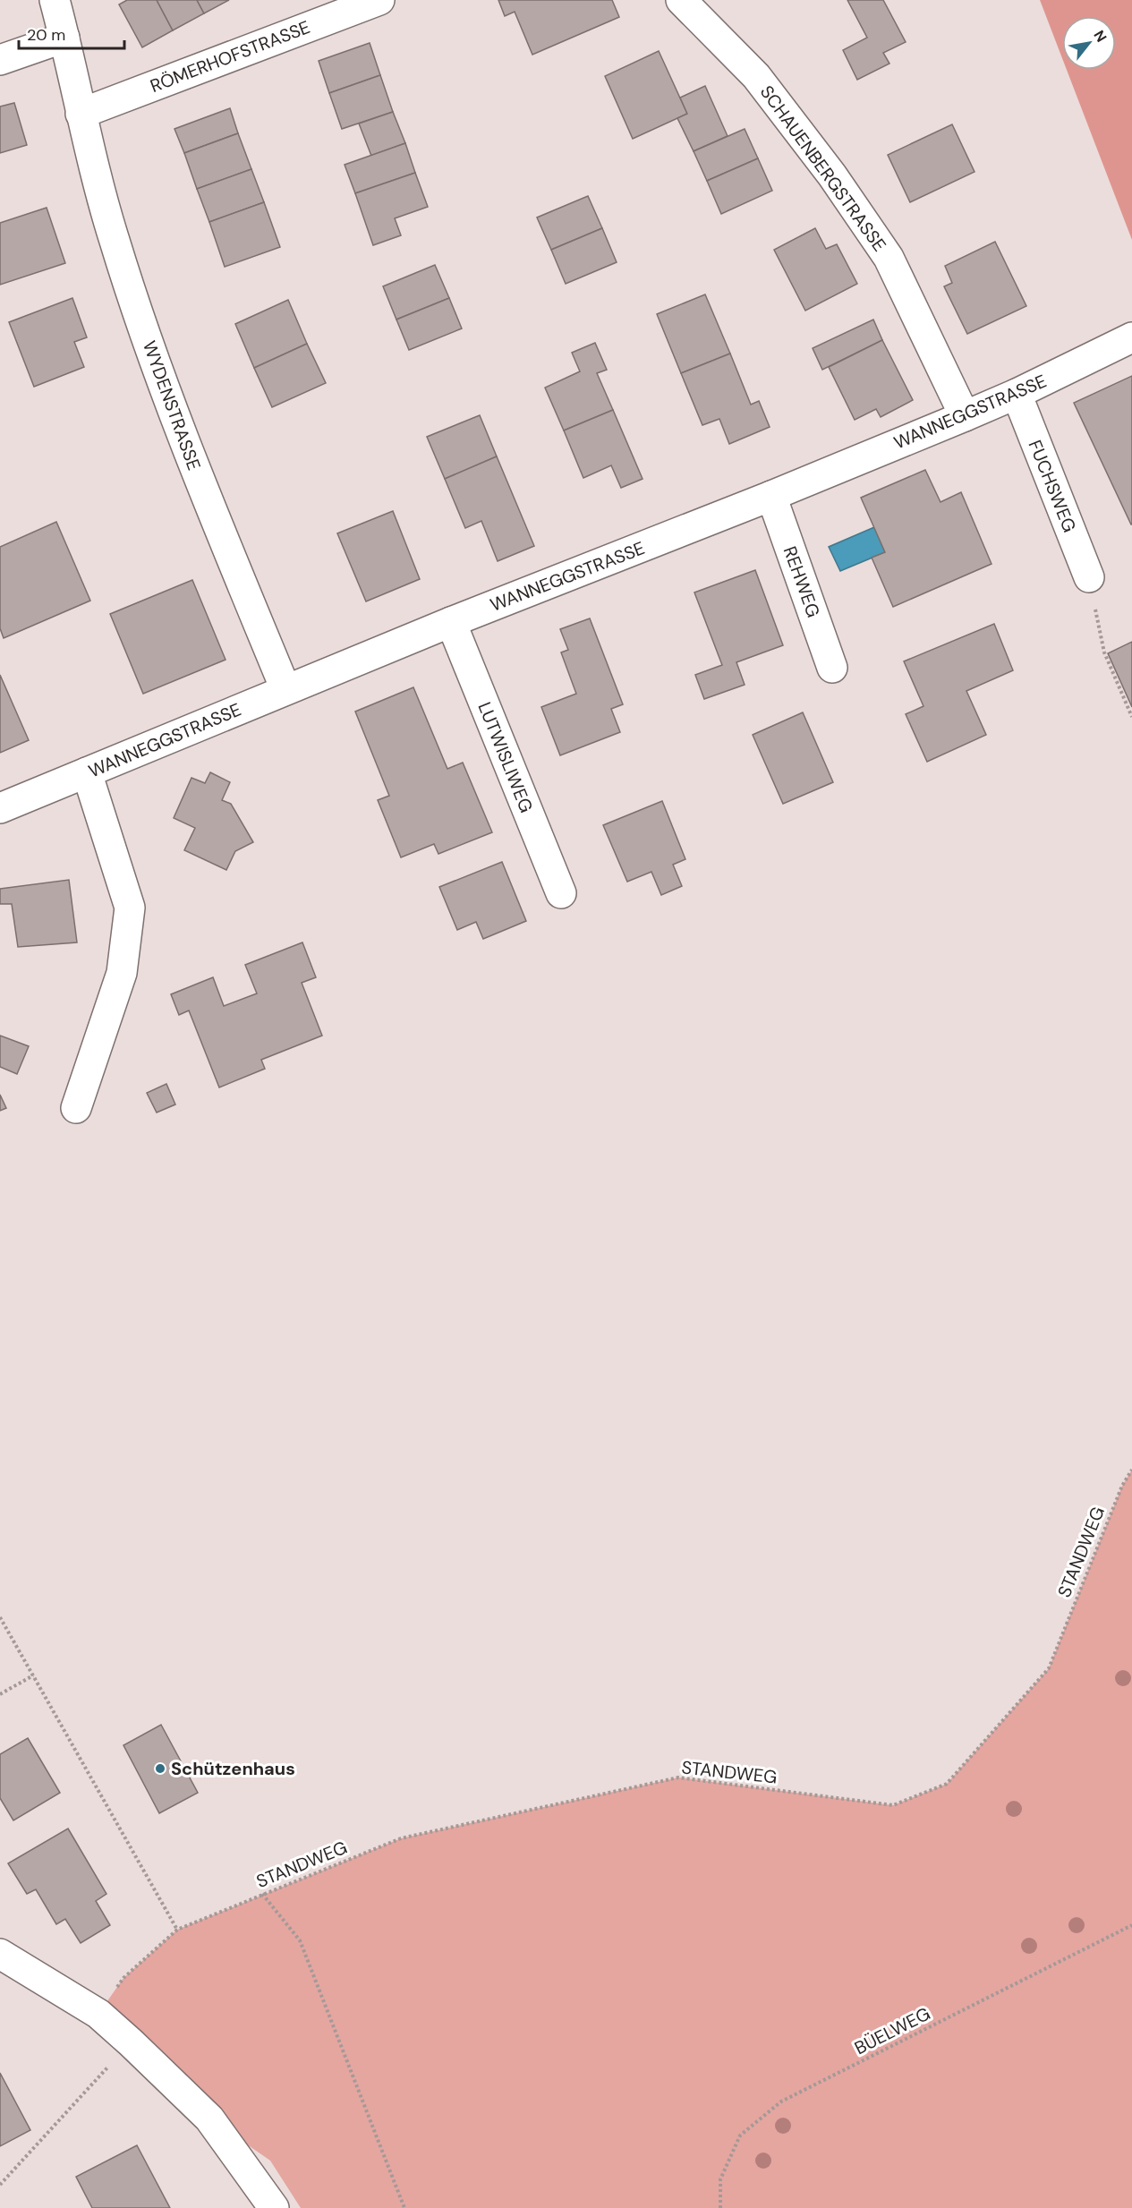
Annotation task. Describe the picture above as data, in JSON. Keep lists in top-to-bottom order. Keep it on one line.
{"streets":{"street":["RÖMERHOFSTRASSE","SCHAUENBERGSTRASSE","WYDENSTRASSE","WANNEGGSTRASSE","FUCHSWEG","REHWEG","LUTWISLIWEG"],"path":["STANDWEG","BÜELWEG"]},"crossings":[["RÖMERHOFSTRASSE","WYDENSTRASSE"],["SCHAUENBERGSTRASSE","WANNEGGSTRASSE"],["WYDENSTRASSE","WANNEGGSTRASSE"],["WANNEGGSTRASSE","FUCHSWEG"],["WANNEGGSTRASSE","REHWEG"],["WANNEGGSTRASSE","LUTWISLIWEG"]],"places":["Schützenhaus"],"scale_bar":"20 m","north":"top right"}
